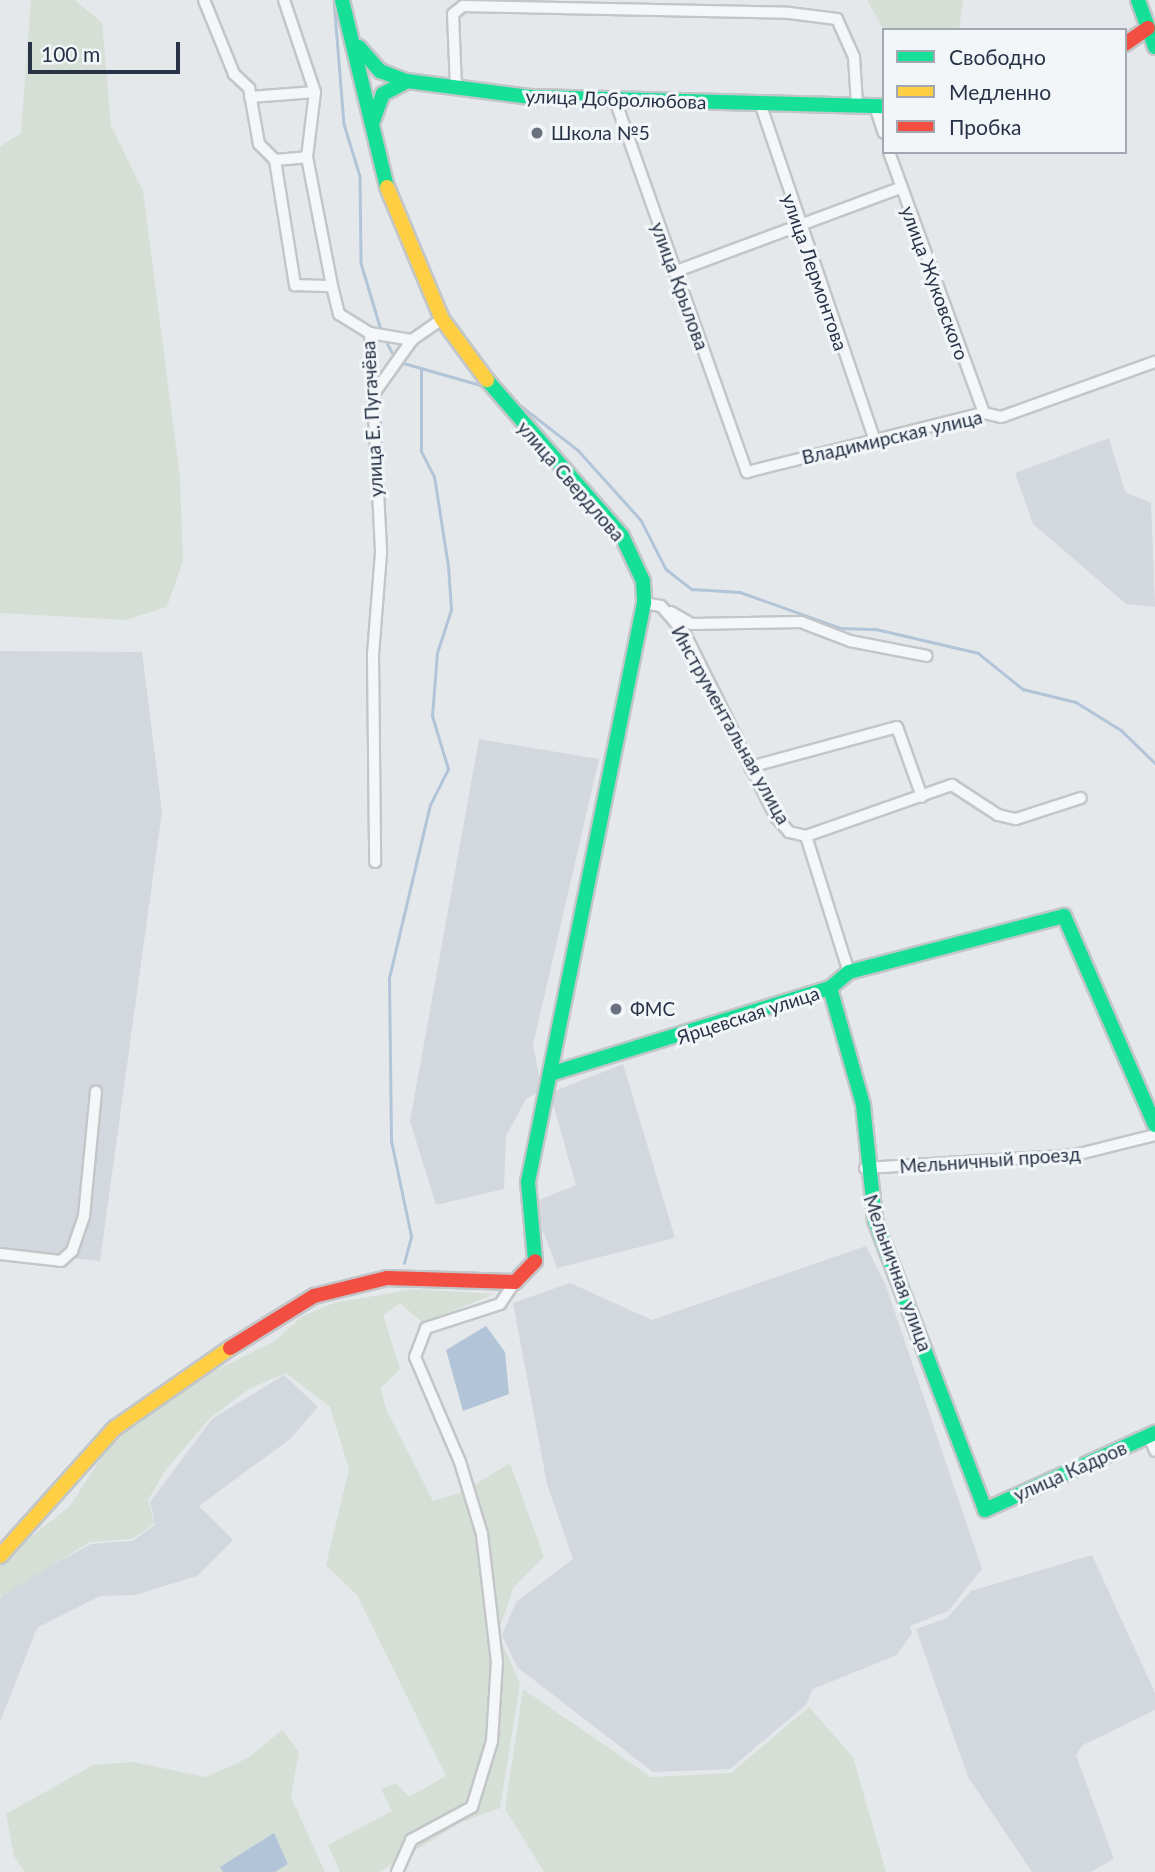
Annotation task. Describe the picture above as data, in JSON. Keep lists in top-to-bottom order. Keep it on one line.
{"streets":{"street":["улица Добролюбова","улица Лермонтова","улица Жуковского","улица Крылова","улица Е. Пугачёва","Владимирская улица","улица Свердлова","Инструментальная улица","Ярцевская улица","Мельничный проезд","Мельничная улица","улица Кадров"]},"crossings":[["улица Добролюбова","улица Лермонтова"],["улица Добролюбова","улица Крылова"],["улица Добролюбова","улица Свердлова"],["улица Лермонтова","Владимирская улица"],["улица Жуковского","Владимирская улица"],["улица Крылова","Владимирская улица"],["улица Свердлова","Инструментальная улица"],["улица Свердлова","Ярцевская улица"],["Инструментальная улица","Ярцевская улица"],["Ярцевская улица","Мельничная улица"],["Мельничный проезд","Мельничная улица"],["Мельничная улица","улица Кадров"]],"places":["Школа №5","ФМС"],"legend":["Свободно","Медленно","Пробка"],"scale_bar":"100 m"}
